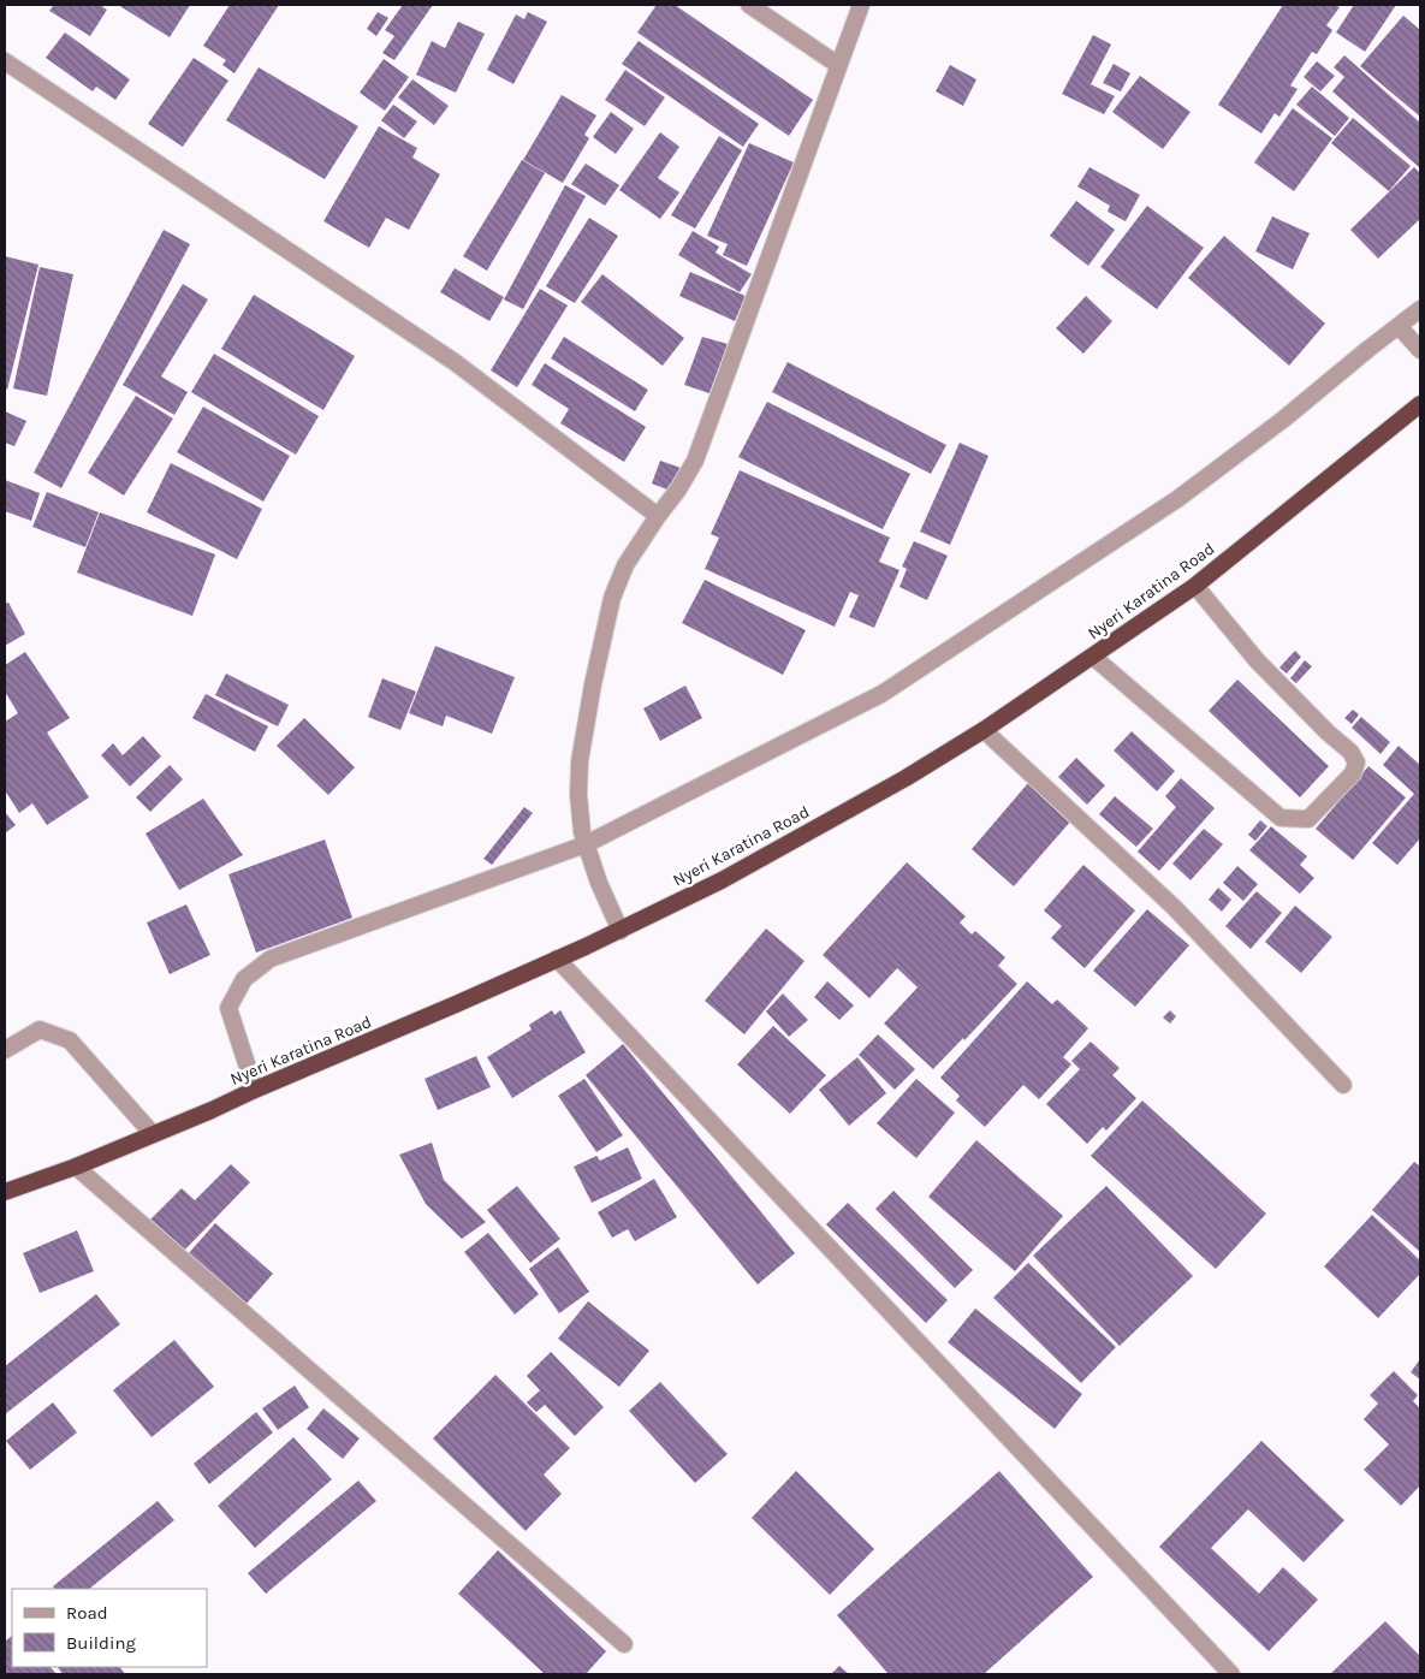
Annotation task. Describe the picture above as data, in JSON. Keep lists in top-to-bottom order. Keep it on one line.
{"streets":{"highway":["Nyeri Karatina Road"]},"legend":["Road","Building"]}
